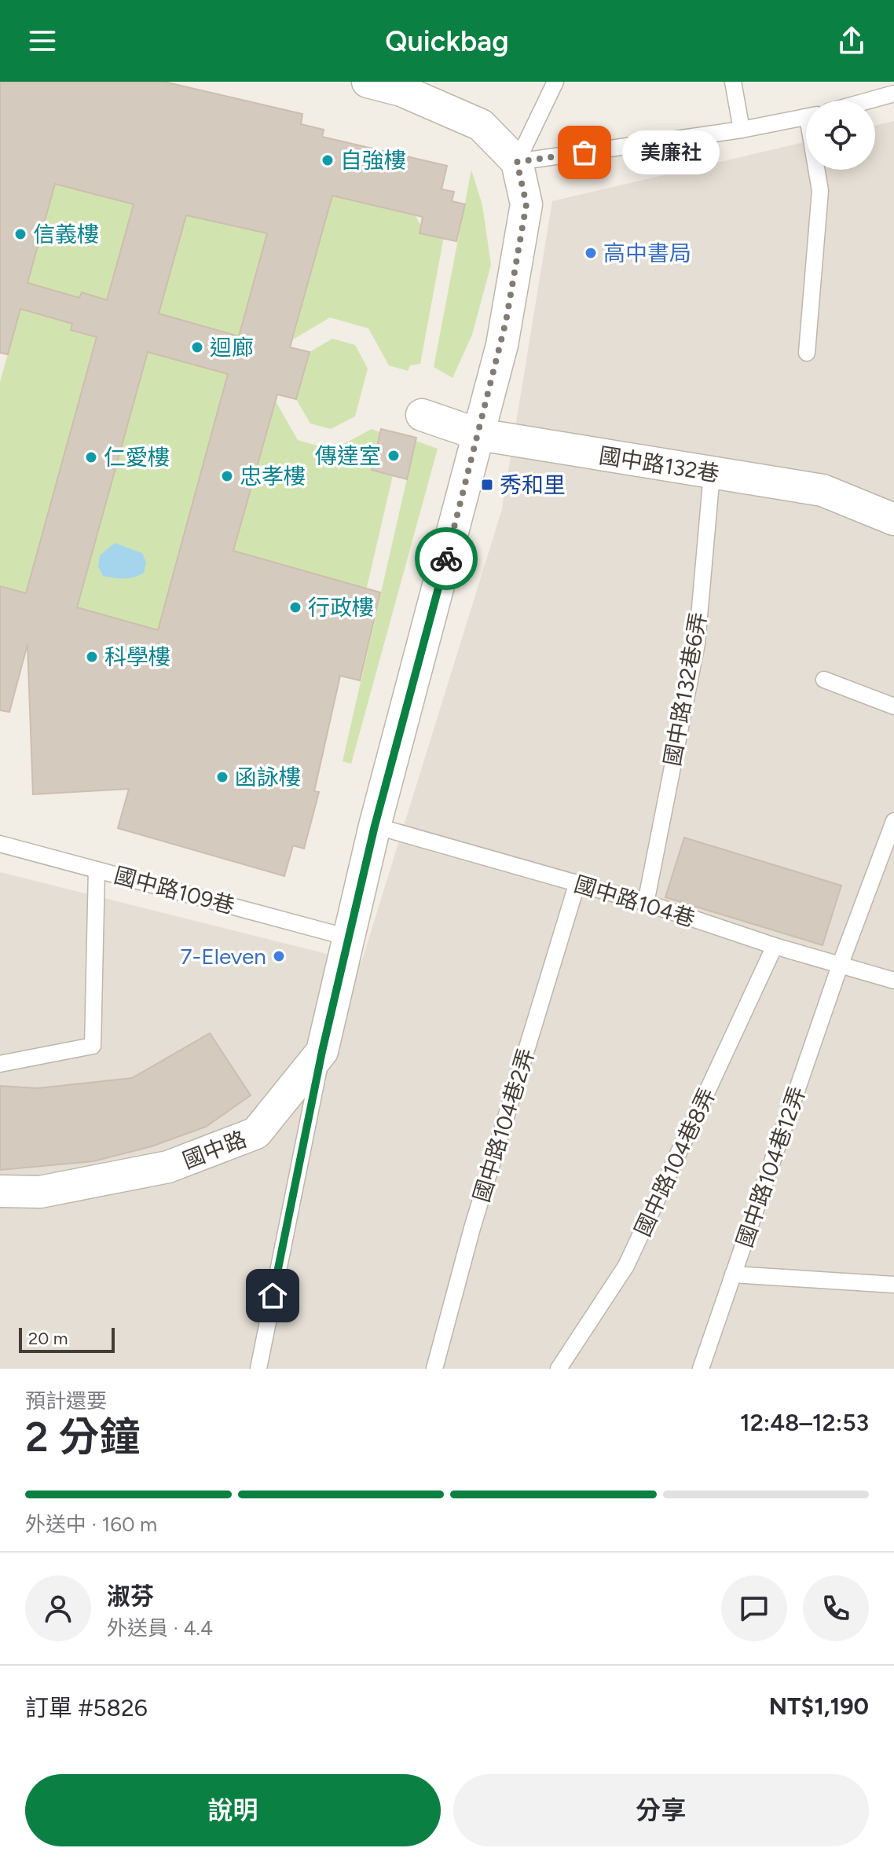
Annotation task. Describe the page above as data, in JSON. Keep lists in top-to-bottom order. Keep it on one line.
{"streets":{"street":["國中路132巷","國中路"],"lane":["國中路132巷6弄","國中路109巷","國中路104巷","國中路104巷2弄","國中路104巷8弄","國中路104巷12弄"]},"crossings":[["國中路132巷","國中路132巷6弄"],["國中路132巷","國中路"],["國中路132巷6弄","國中路104巷"],["國中路109巷","國中路"],["國中路104巷","國中路104巷2弄"],["國中路104巷","國中路"],["國中路104巷","國中路104巷8弄"],["國中路104巷","國中路104巷12弄"]],"places":{"other":["美廉社","自強樓","信義樓","高中書局","迴廊","傳達室","仁愛樓","忠孝樓","行政樓","科學樓","函詠樓","7-Eleven"],"transit":["秀和里"]},"scale_bar":"20 m","page":{"header":"Quickbag","bubble":"美廉社","scale":"20 m","heading":["2 分鐘","預計還要","12:48–12:53"],"panel":["淑芬","外送員 · 4.4","訂單 #5826","NT$1,190"],"bar":"外送中 · 160 m","buttons":["說明","分享"]}}
